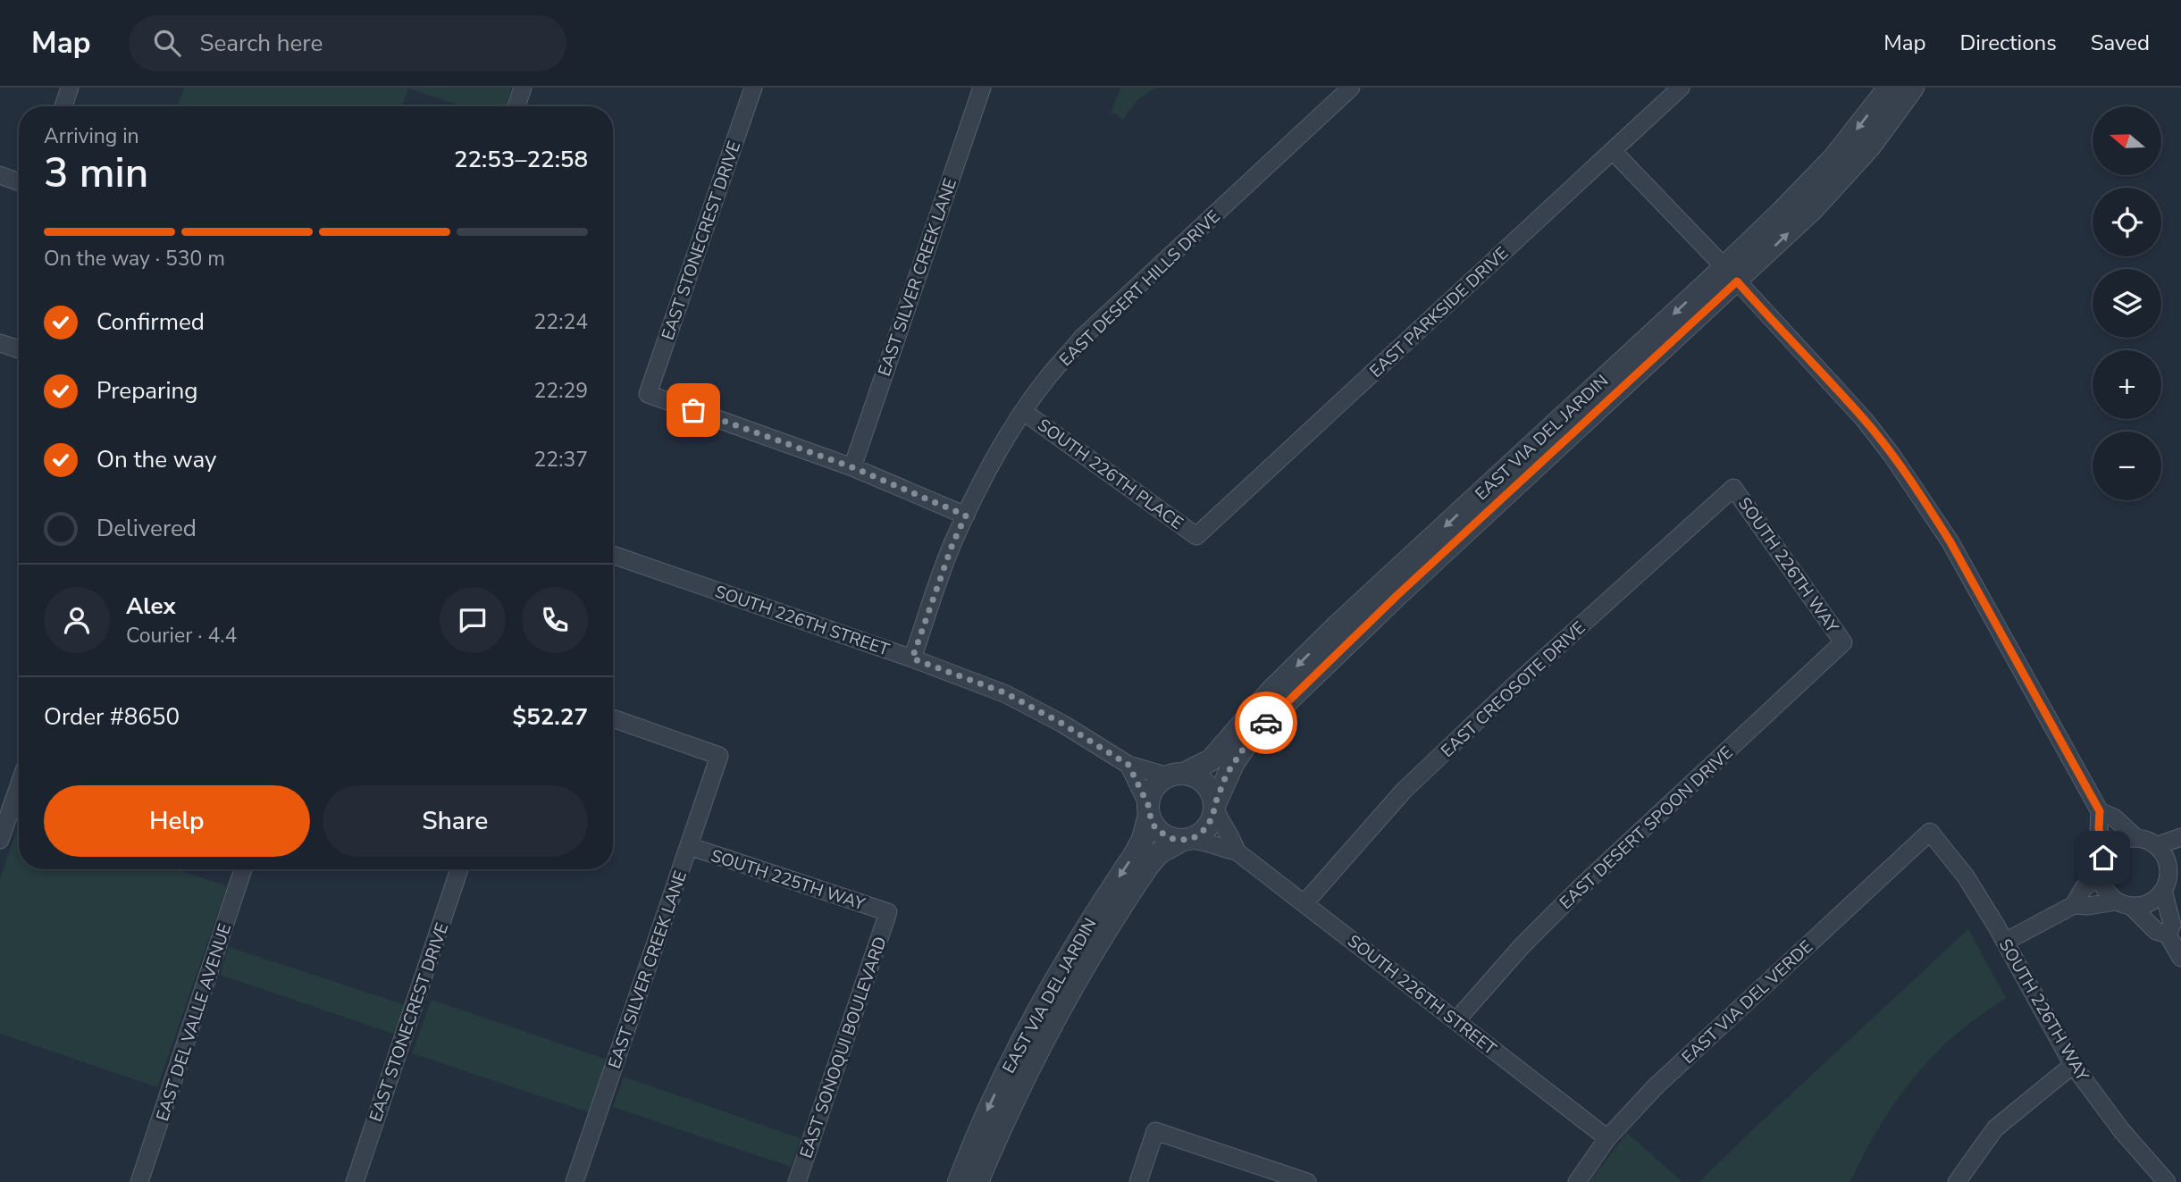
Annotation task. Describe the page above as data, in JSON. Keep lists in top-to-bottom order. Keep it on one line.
{"streets":{"street":["EAST STONECREST DRIVE","EAST SILVER CREEK LANE","EAST DESERT HILLS DRIVE","EAST PARKSIDE DRIVE","EAST VIA DEL JARDIN","SOUTH 226TH PLACE","SOUTH 226TH WAY","SOUTH 226TH STREET","EAST CREOSOTE DRIVE","EAST DESERT SPOON DRIVE","SOUTH 225TH WAY","EAST VIA DEL VERDE","EAST DEL VALLE AVENUE","EAST SONOQUI BOULEVARD"]},"crossings":[["EAST STONECREST DRIVE","EAST SILVER CREEK LANE"],["EAST SILVER CREEK LANE","SOUTH 225TH WAY"],["EAST DESERT HILLS DRIVE","SOUTH 226TH PLACE"],["EAST DESERT HILLS DRIVE","SOUTH 226TH STREET"],["EAST PARKSIDE DRIVE","SOUTH 226TH PLACE"],["EAST VIA DEL JARDIN","SOUTH 226TH STREET"],["SOUTH 226TH WAY","EAST CREOSOTE DRIVE"],["SOUTH 226TH WAY","EAST DESERT SPOON DRIVE"],["SOUTH 226TH WAY","EAST VIA DEL VERDE"],["SOUTH 226TH STREET","EAST CREOSOTE DRIVE"],["SOUTH 226TH STREET","EAST DESERT SPOON DRIVE"],["SOUTH 226TH STREET","EAST VIA DEL VERDE"],["SOUTH 225TH WAY","EAST SONOQUI BOULEVARD"]],"north":"left","page":{"header":"Map","search":"Search here","nav":["Map","Directions","Saved"],"map_buttons":["+","−"],"heading":["3 min","Arriving in","22:53–22:58"],"panel":["Alex","Courier · 4.4","Order #8650","$52.27"],"bar":"On the way · 530 m","list":[["Confirmed","22:24"],["Preparing","22:29"],["On the way","22:37"],"Delivered"],"buttons":["Help","Share"]}}
